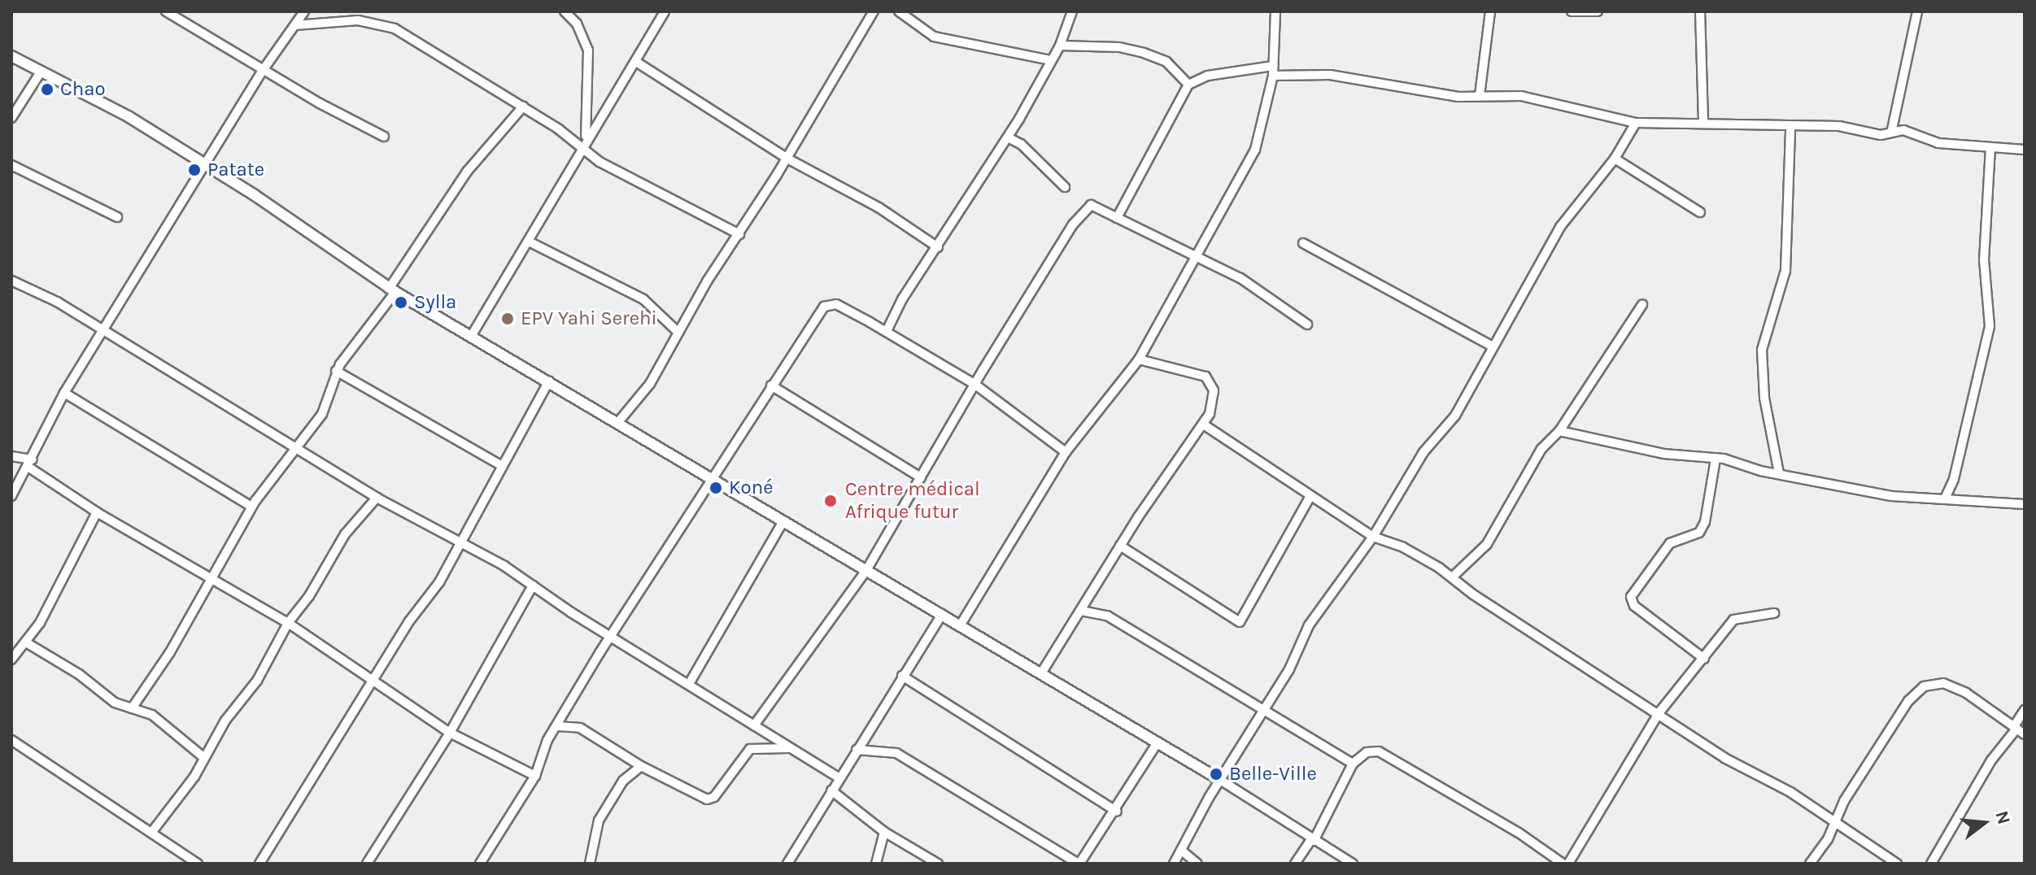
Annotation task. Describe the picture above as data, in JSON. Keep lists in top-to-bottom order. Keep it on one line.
{"places":["Chao","Patate","Sylla","EPV Yahi Serehi","Koné","Centre médical Afrique futur","Belle-Ville"],"north":"right"}
